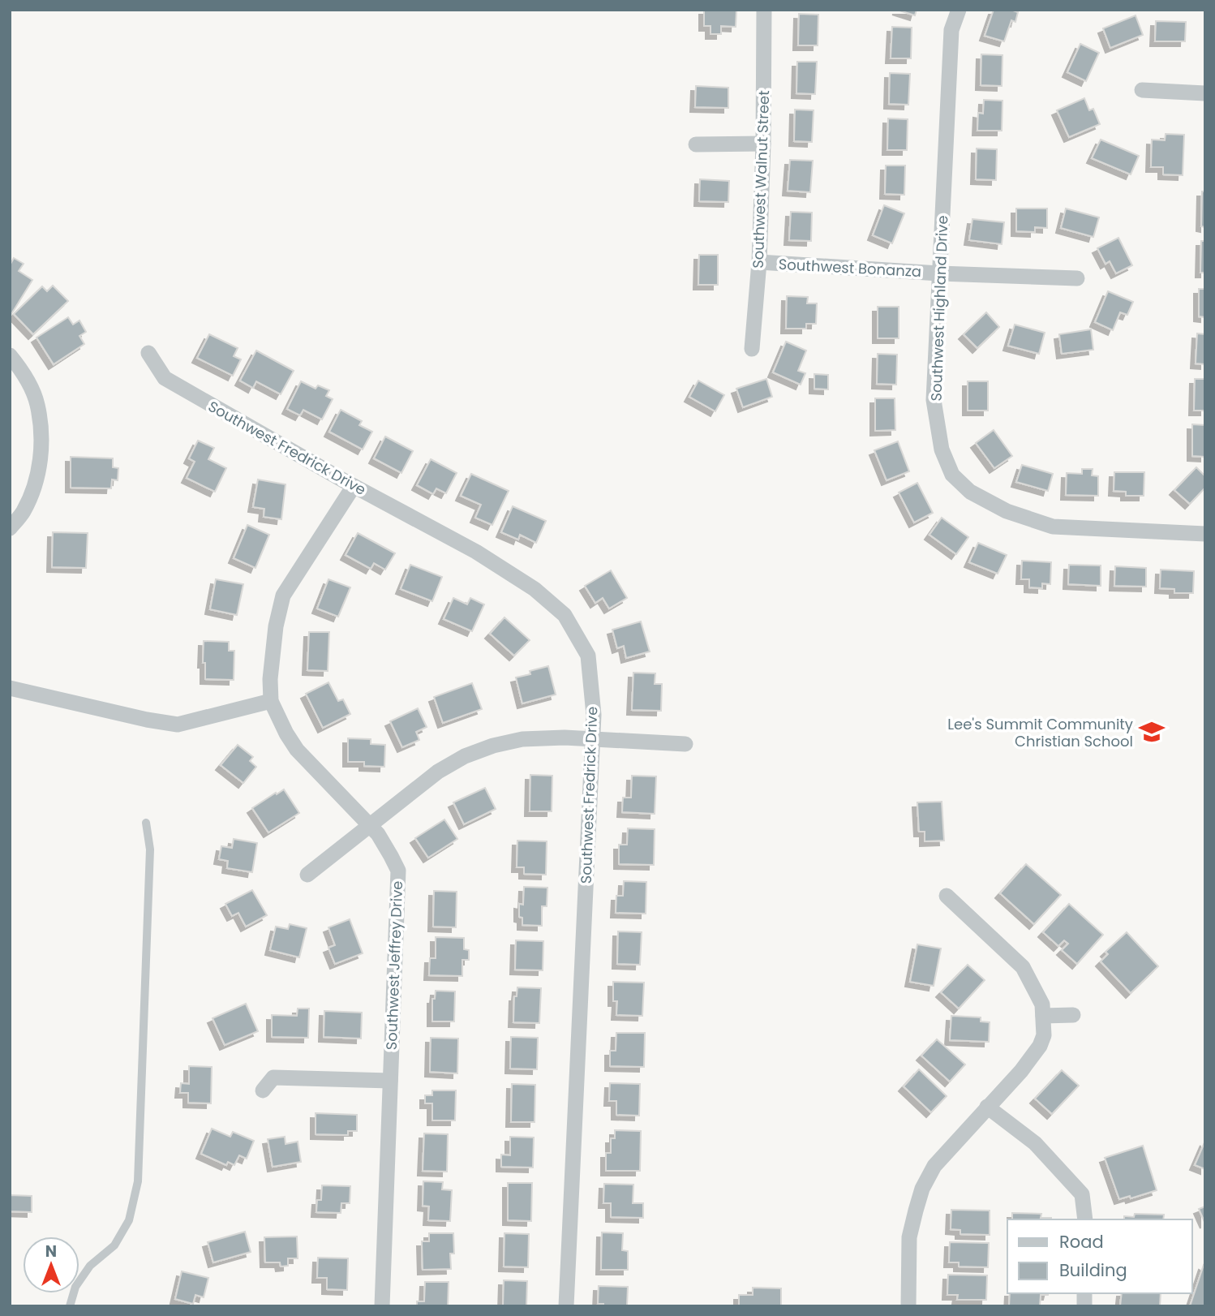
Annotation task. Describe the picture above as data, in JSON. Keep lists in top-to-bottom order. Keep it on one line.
{"streets":{"street":["Southwest Walnut Street","Southwest Bonanza","Southwest Highland Drive","Southwest Fredrick Drive","Southwest Jeffrey Drive"]},"crossings":[["Southwest Walnut Street","Southwest Bonanza"],["Southwest Bonanza","Southwest Highland Drive"],["Southwest Fredrick Drive","Southwest Jeffrey Drive"]],"places":{"school or university":["Lee's Summit Community Christian School"]},"legend":["Road","Building"],"north":"top"}
